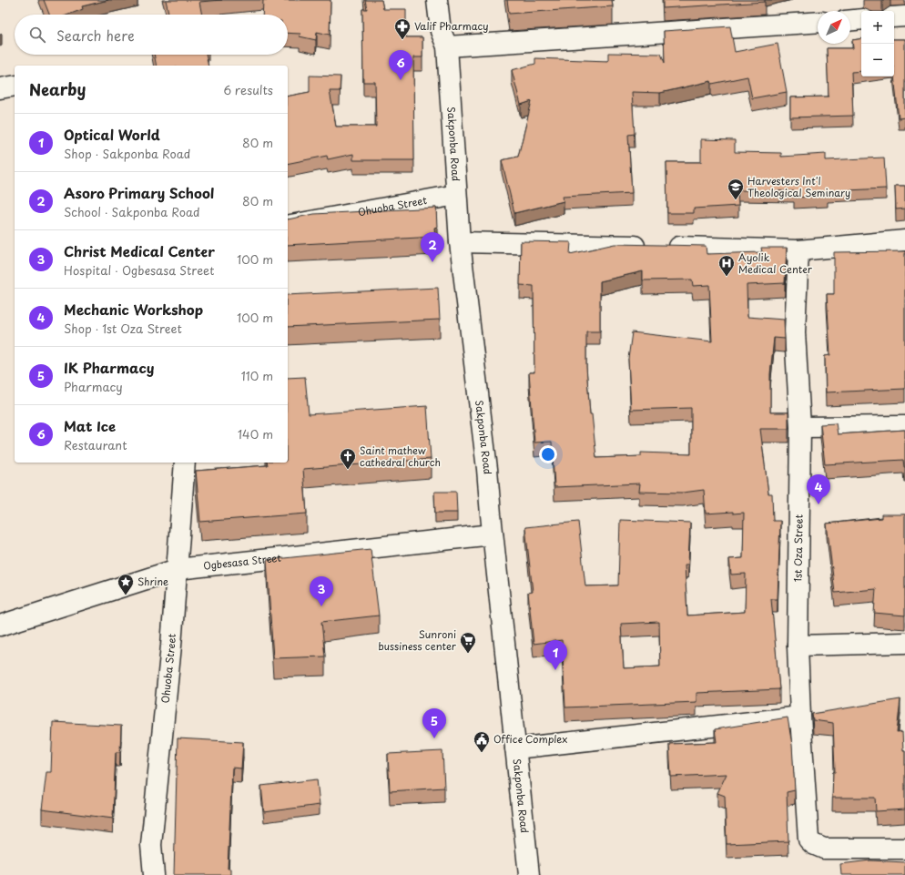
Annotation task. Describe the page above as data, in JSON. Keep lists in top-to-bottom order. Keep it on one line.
{"streets":{"street":["Sakponba Road","Ohuoba Street","1st Oza Street","Ogbesasa Street"]},"crossings":[["Sakponba Road","Ohuoba Street"],["Sakponba Road","Ogbesasa Street"],["Ohuoba Street","Ogbesasa Street"]],"places":{"pharmacy":["Valif Pharmacy"],"school or university":["Harvesters Int'l Theological Seminary"],"hospital":["Ayolik Medical Center"],"church":["Saint mathew cathedral church"],"place":["Shrine"],"supermarket":["Sunroni bussiness center"],"public building":["Office Complex"]},"north":"top right","page":{"map_buttons":["+","−"],"search":"Search here","pins":["6","2","4","3","1","5"],"heading":["Nearby","6 results"],"list":[{"mark":"1","name":"Optical World","note":"Shop · Sakponba Road","value":"80 m"},{"mark":"2","name":"Asoro Primary School","note":"School · Sakponba Road","value":"80 m"},{"mark":"3","name":"Christ Medical Center","note":"Hospital · Ogbesasa Street","value":"100 m"},{"mark":"4","name":"Mechanic Workshop","note":"Shop · 1st Oza Street","value":"100 m"},{"mark":"5","name":"IK Pharmacy","note":"Pharmacy","value":"110 m"},{"mark":"6","name":"Mat Ice","note":"Restaurant","value":"140 m"}]}}
